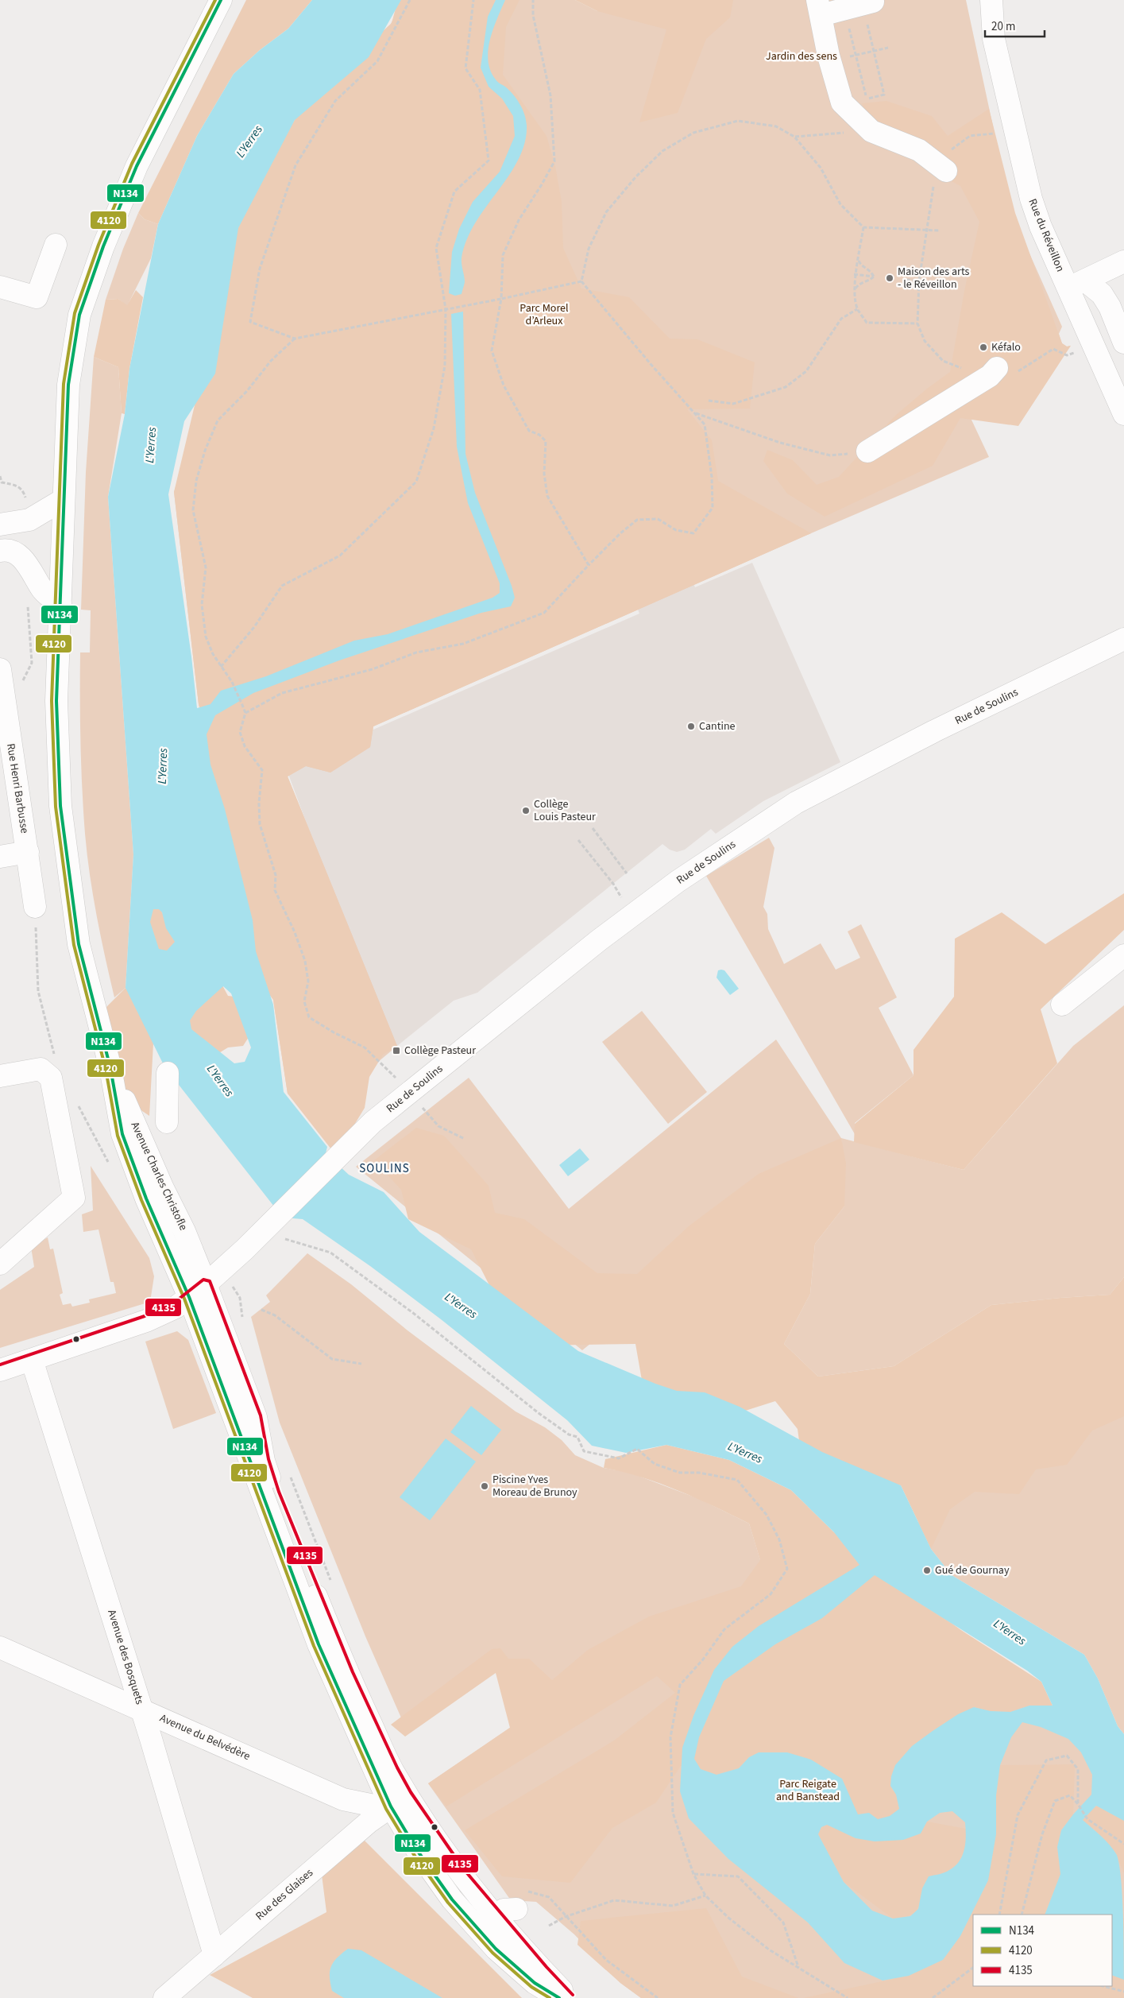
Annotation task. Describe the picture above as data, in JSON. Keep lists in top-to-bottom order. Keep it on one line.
{"streets":{"street":["Rue du Réveillon","Rue de Soulins","Rue Henri Barbusse","Avenue Charles Christofle","Avenue des Bosquets","Avenue du Belvédère","Rue des Glaises"]},"crossings":[["Avenue Charles Christofle","Avenue du Belvédère"],["Avenue Charles Christofle","Rue des Glaises"],["Avenue des Bosquets","Avenue du Belvédère"],["Avenue des Bosquets","Rue des Glaises"],["Avenue du Belvédère","Rue des Glaises"]],"districts":["SOULINS"],"water":["L'Yerres"],"parks":["Jardin des sens","Parc Morel d’Arleux","Parc Reigate and Banstead"],"places":{"other":["Maison des arts - le Réveillon","Kéfalo","Cantine","Collège Louis Pasteur","Piscine Yves Moreau de Brunoy","Gué de Gournay"],"transit":["Collège Pasteur"]},"lines":["transit line N134","transit line 4120","transit line 4135"],"legend":["N134","4120","4135"],"scale_bar":"20 m"}
